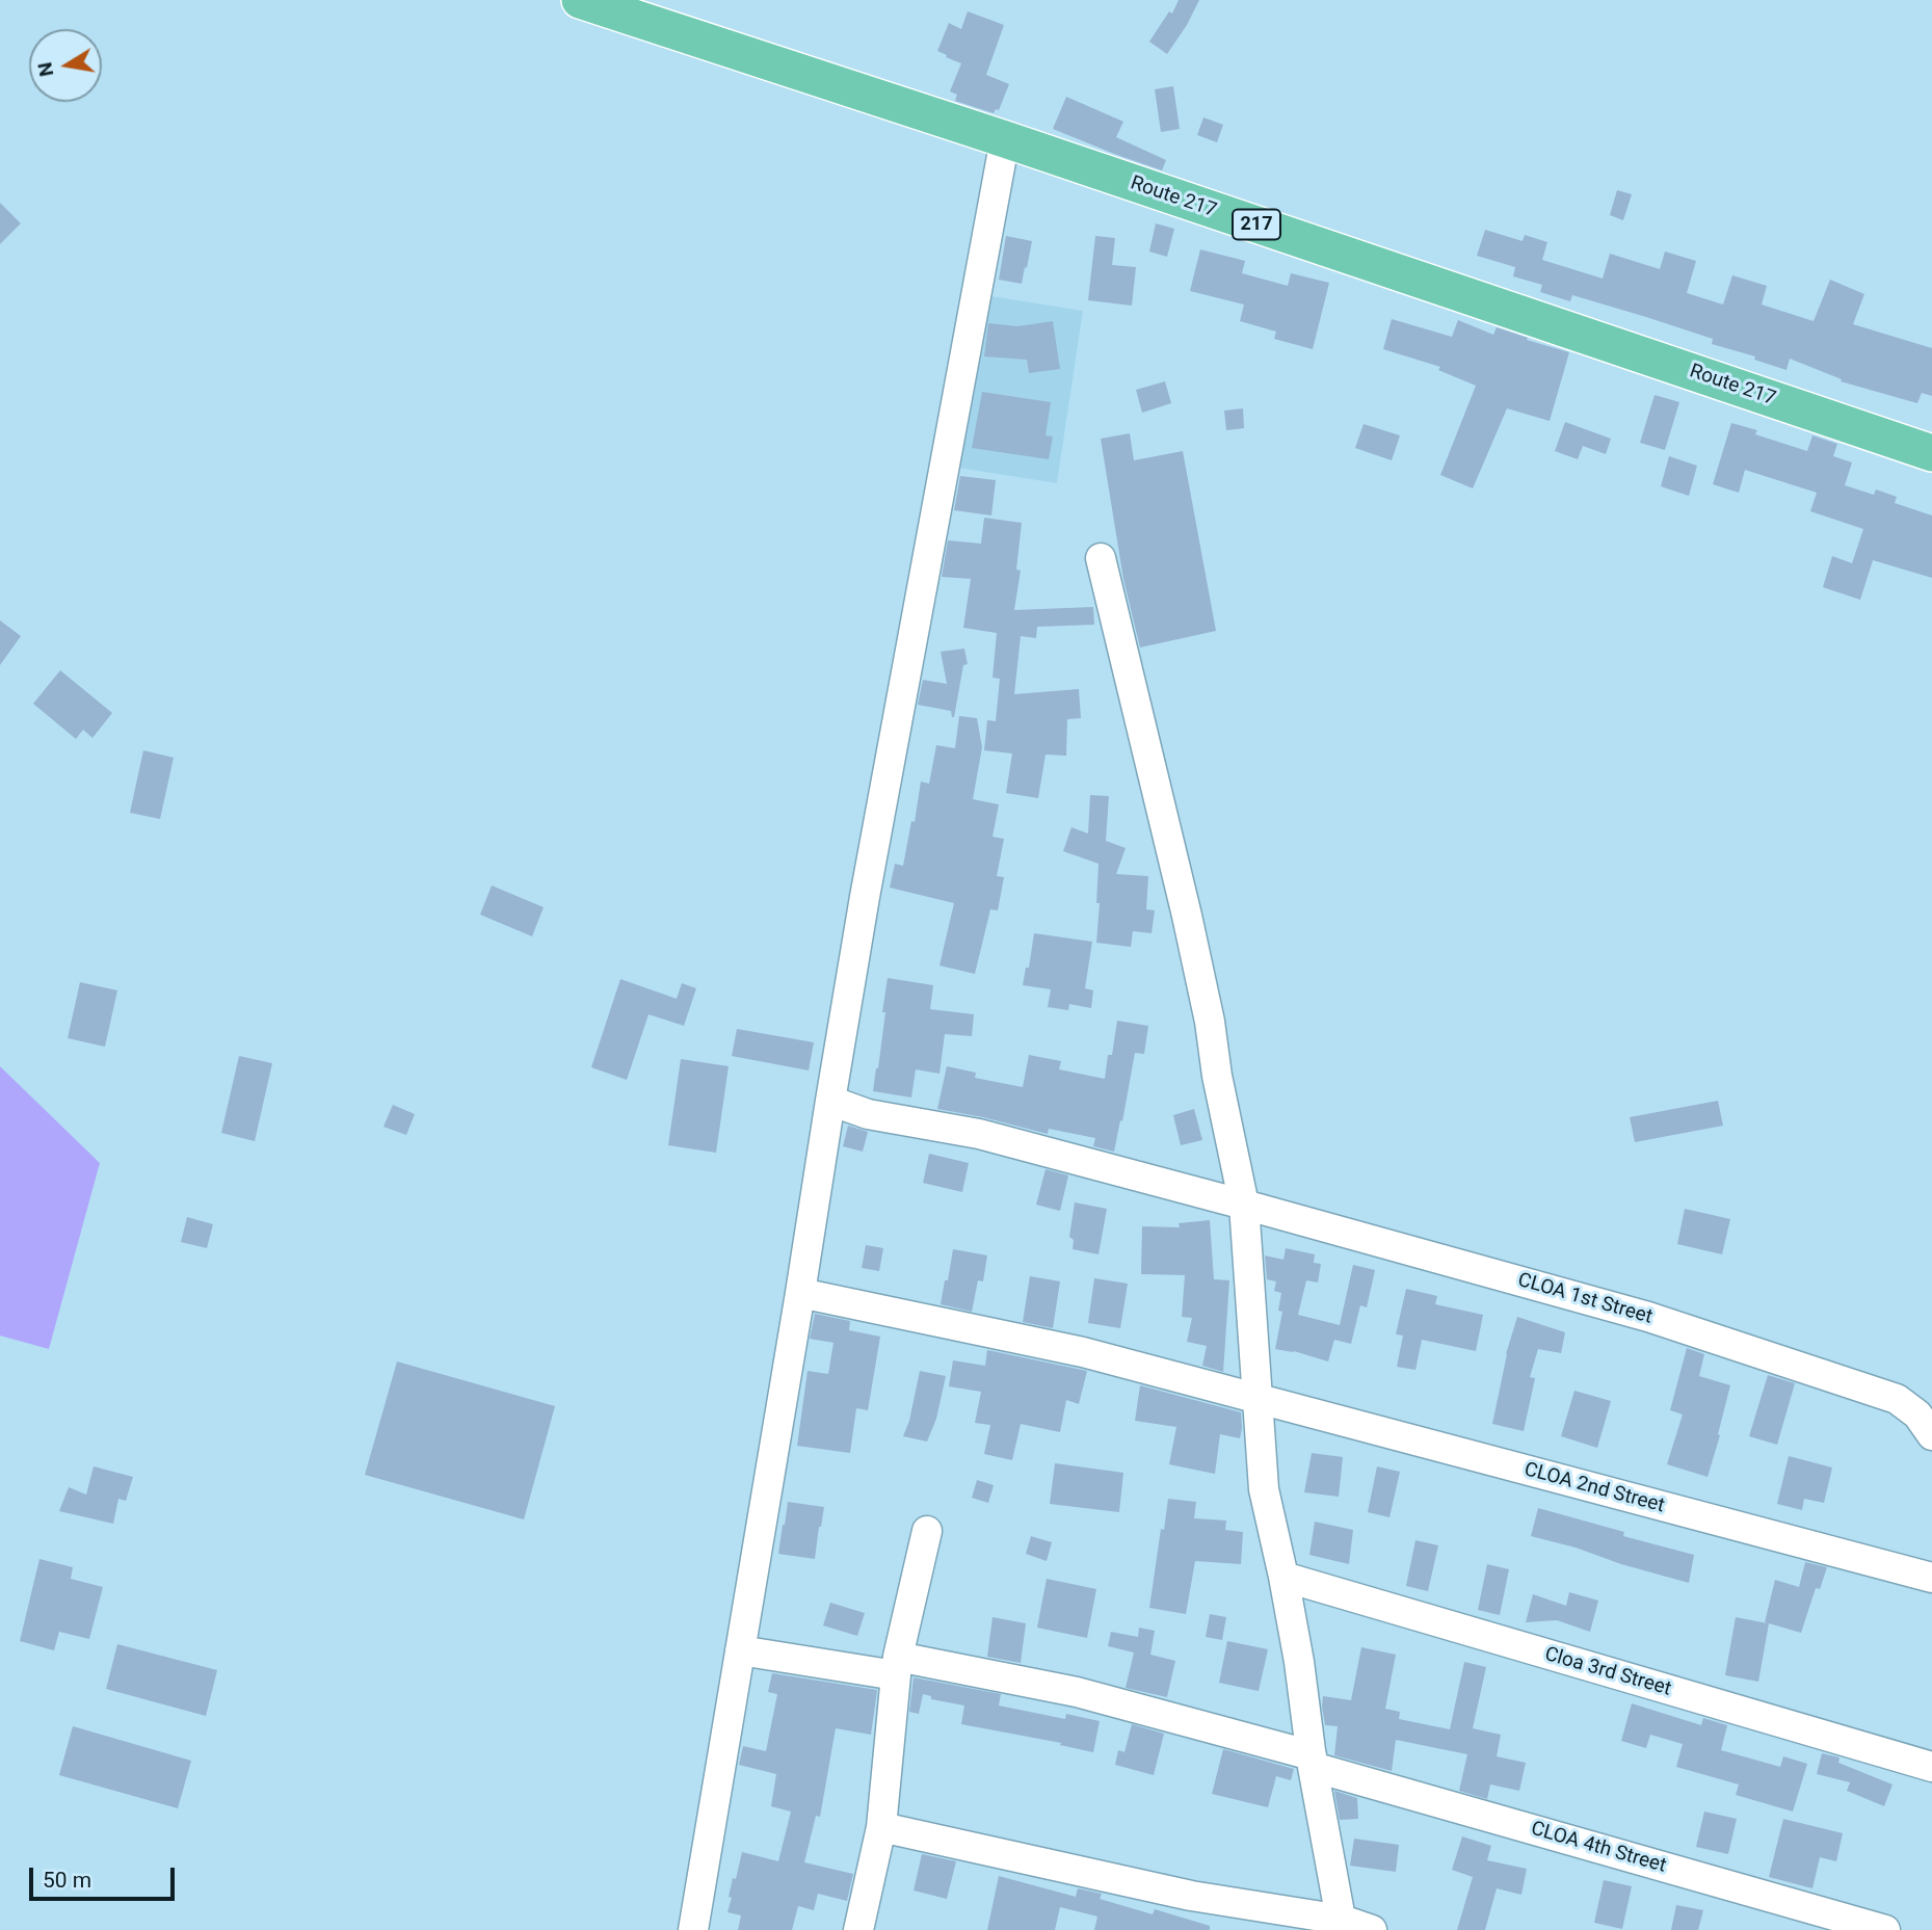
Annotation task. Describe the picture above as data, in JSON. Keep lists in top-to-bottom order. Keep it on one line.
{"streets":{"main road":["Route 217","217"],"street":["CLOA 1st Street","CLOA 2nd Street","Cloa 3rd Street","CLOA 4th Street"]},"scale_bar":"50 m","north":"left"}
